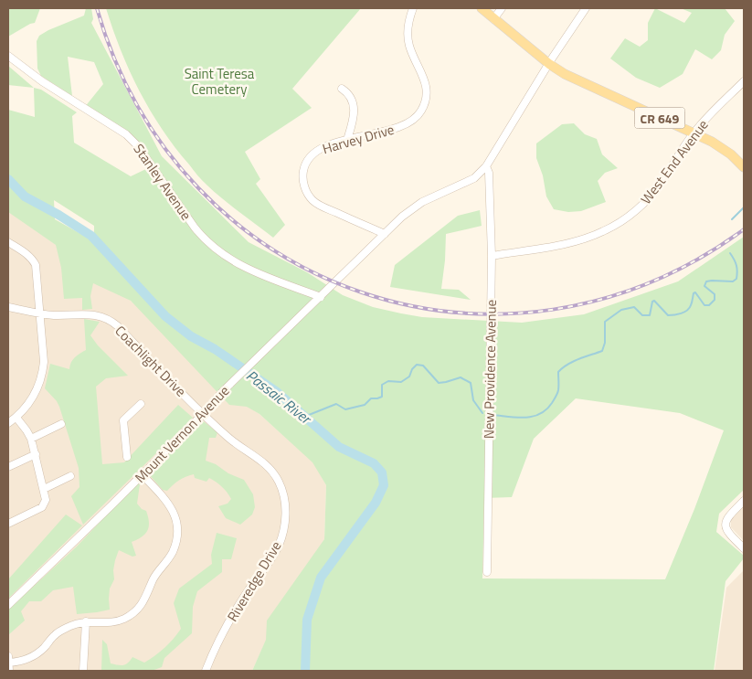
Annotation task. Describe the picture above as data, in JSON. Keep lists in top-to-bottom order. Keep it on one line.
{"streets":{"main road":["CR 649"],"street":["Harvey Drive","West End Avenue","Stanley Avenue","Coachlight Drive","New Providence Avenue","Mount Vernon Avenue","Riveredge Drive"]},"crossings":[["CR 649","West End Avenue"],["CR 649","Mount Vernon Avenue"],["Harvey Drive","Mount Vernon Avenue"],["West End Avenue","New Providence Avenue"],["Stanley Avenue","Mount Vernon Avenue"],["Coachlight Drive","Mount Vernon Avenue"],["Coachlight Drive","Riveredge Drive"],["New Providence Avenue","Mount Vernon Avenue"],["Mount Vernon Avenue","Riveredge Drive"]],"water":["Passaic River"],"parks":["Saint Teresa Cemetery"]}
